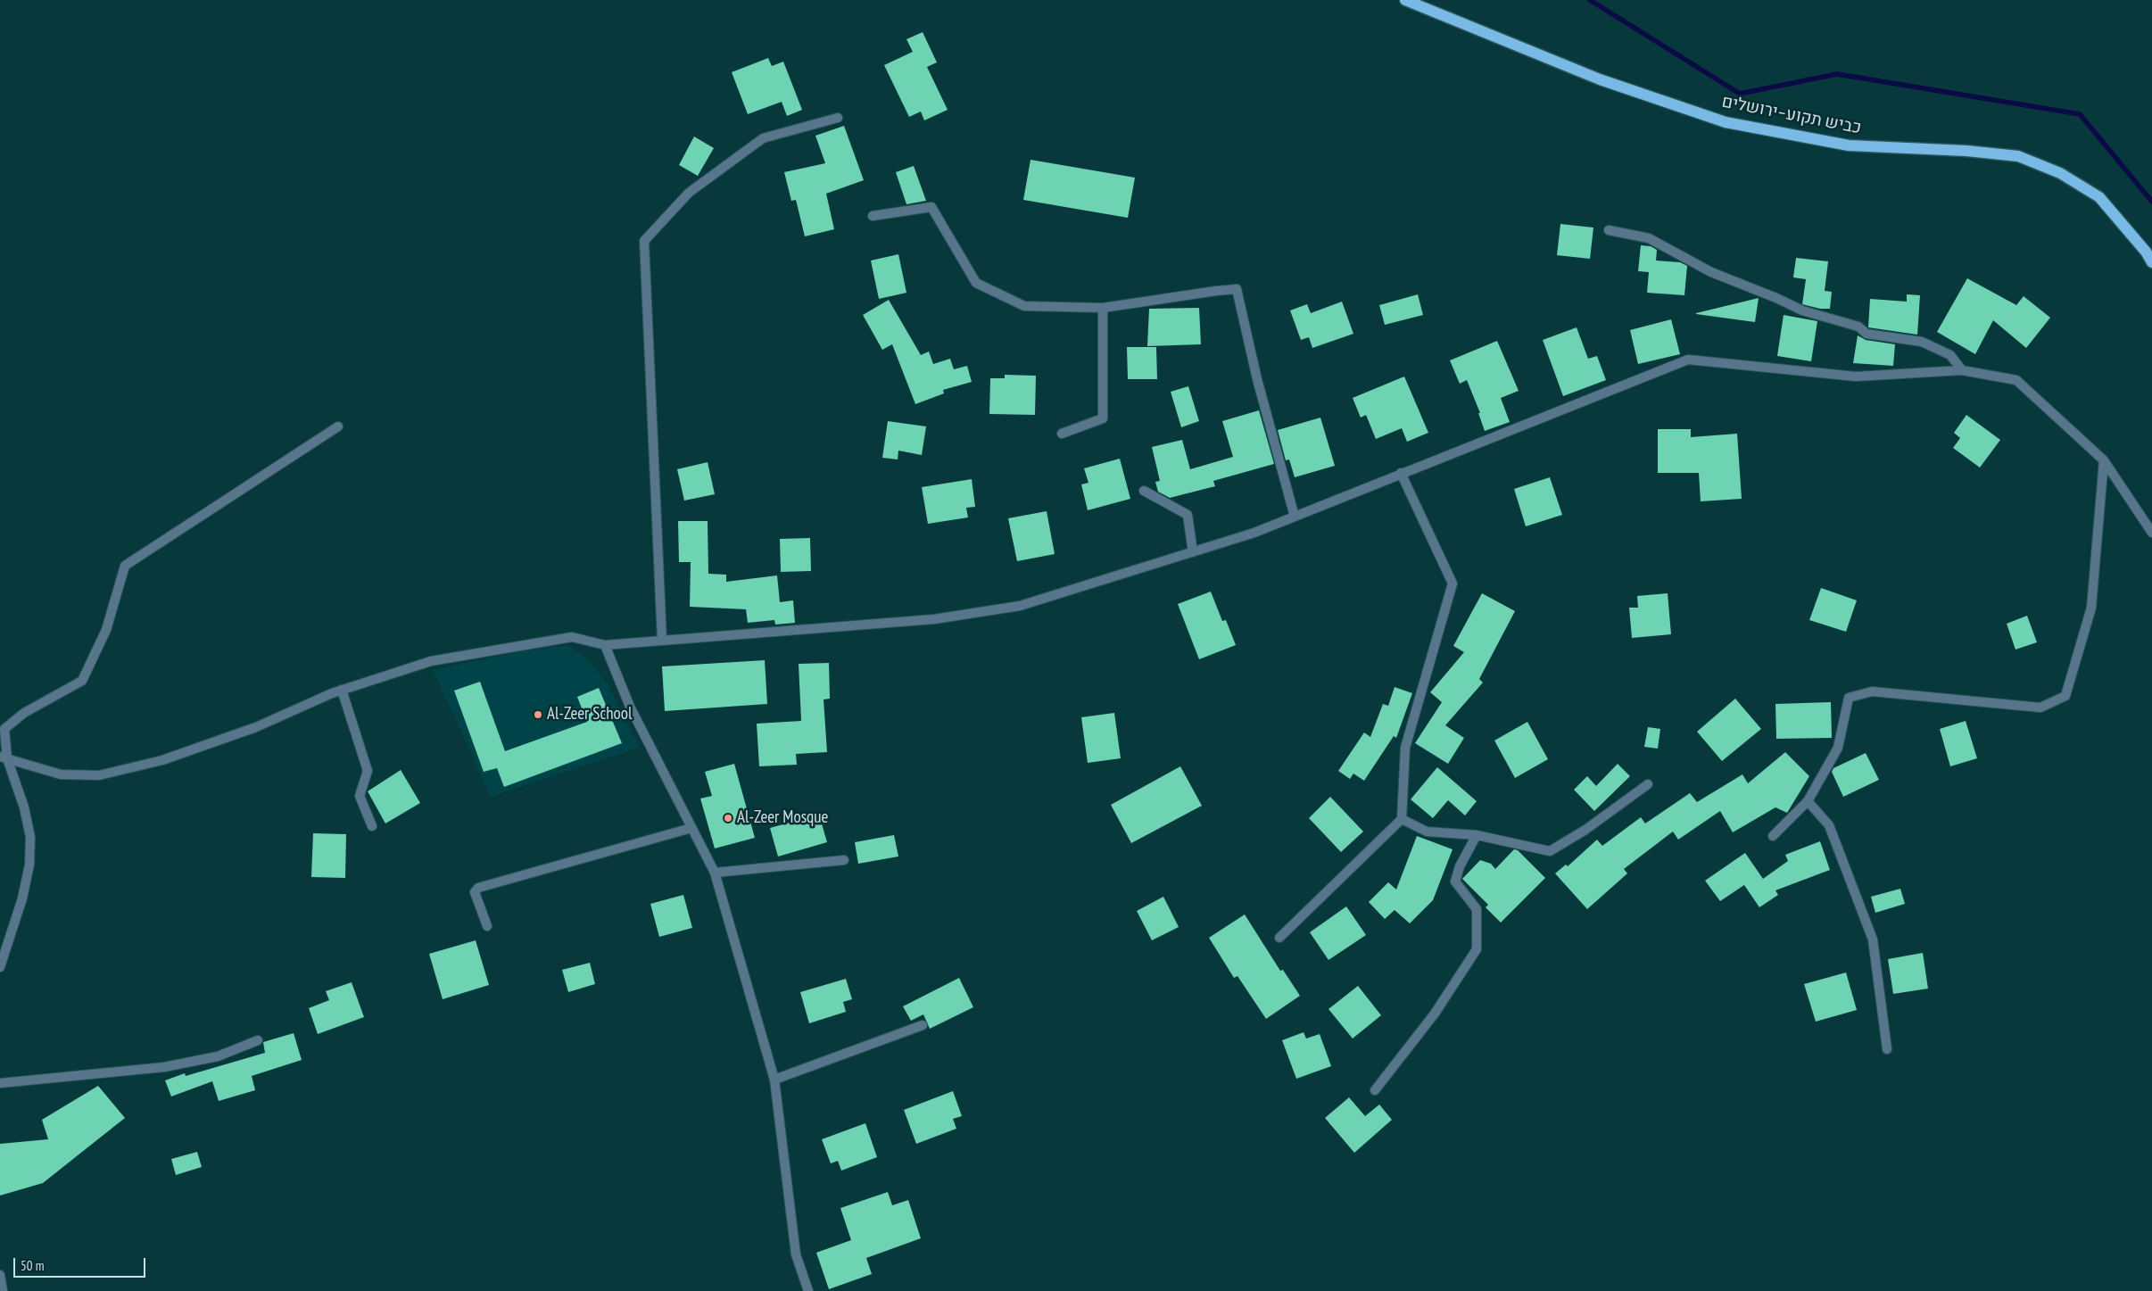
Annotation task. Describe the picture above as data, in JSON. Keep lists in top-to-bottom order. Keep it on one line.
{"streets":{"main road":["כביש תקוע–ירושלים"]},"places":["Al-Zeer School","Al-Zeer Mosque"],"scale_bar":"50 m"}
